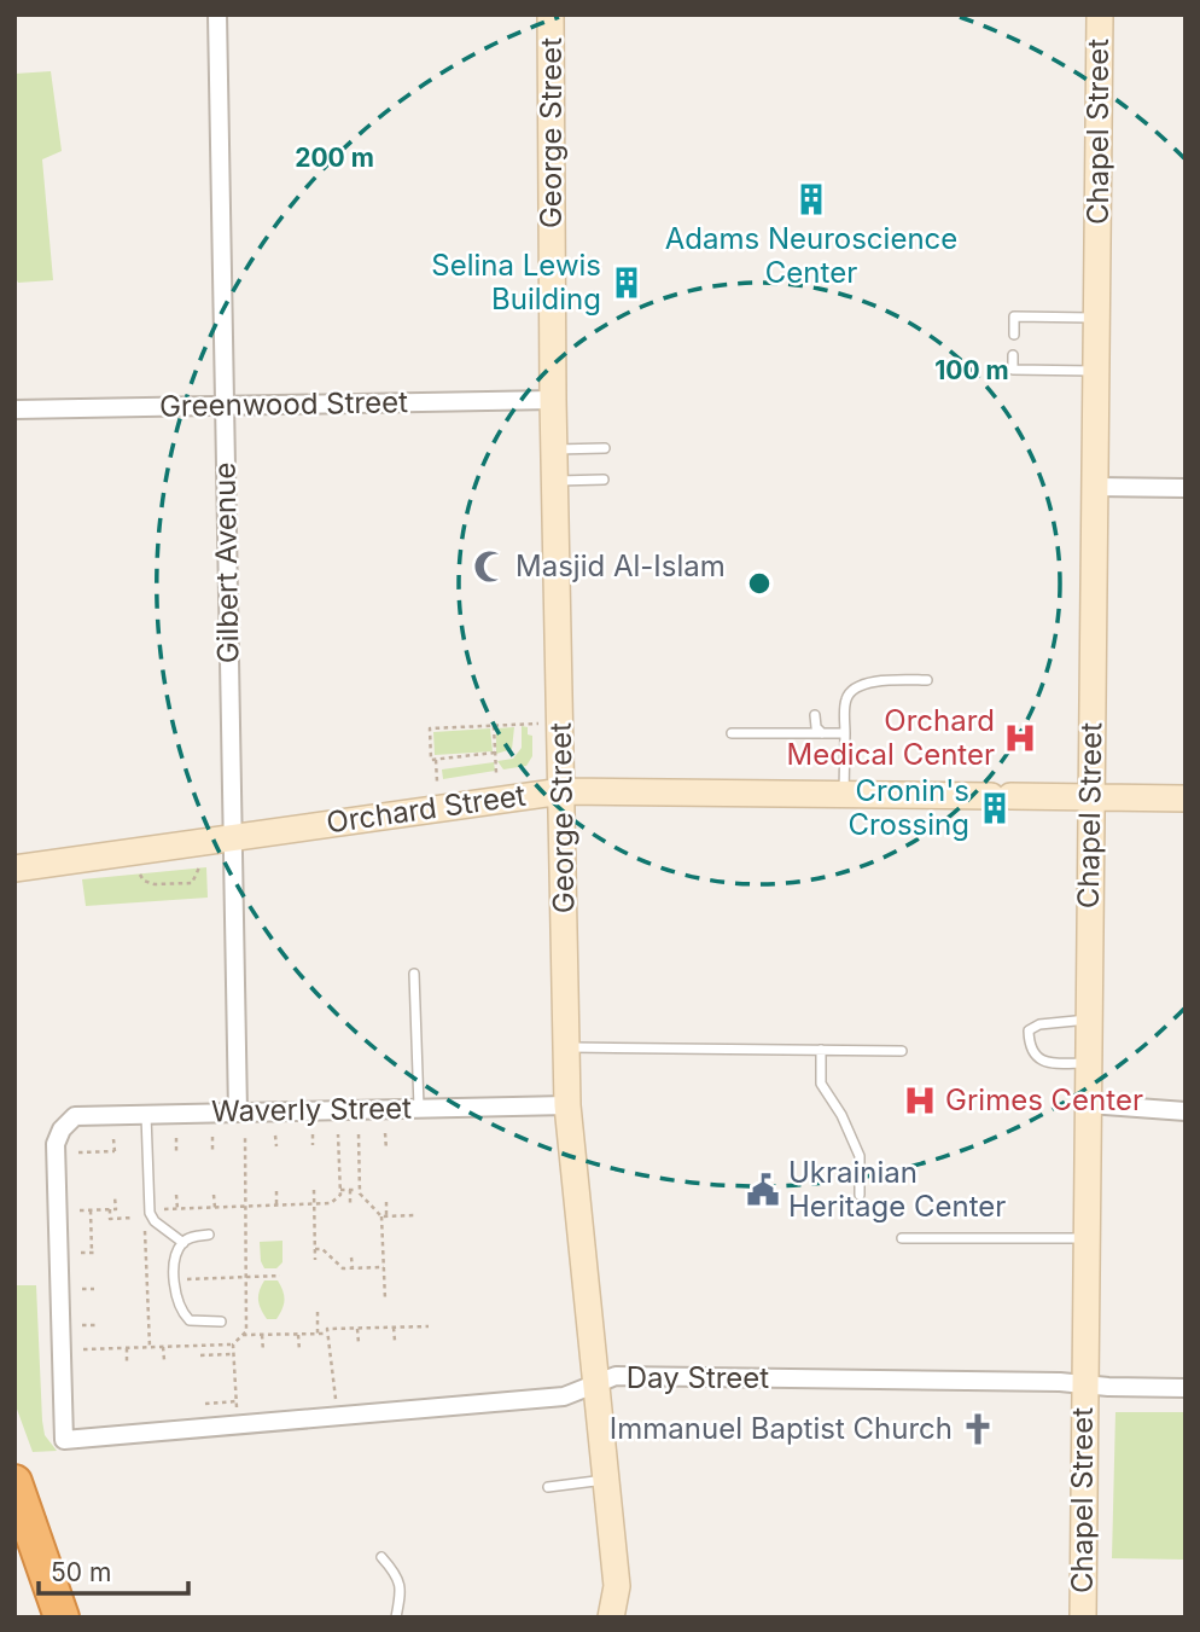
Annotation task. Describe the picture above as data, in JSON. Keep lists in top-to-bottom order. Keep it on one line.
{"streets":{"main road":["Chapel Street","George Street","Orchard Street"],"street":["Greenwood Street","Gilbert Avenue","Waverly Street","Day Street"]},"crossings":[["Chapel Street","Orchard Street"],["Chapel Street","Day Street"],["George Street","Greenwood Street"],["George Street","Orchard Street"],["George Street","Waverly Street"],["George Street","Day Street"],["Greenwood Street","Gilbert Avenue"],["Gilbert Avenue","Orchard Street"],["Gilbert Avenue","Waverly Street"],["Waverly Street","Day Street"]],"places":{"building":["Adams Neuroscience Center","Selina Lewis Building","Cronin's Crossing"],"mosque":["Masjid Al-Islam"],"hospital":["Orchard Medical Center","Grimes Center"],"public building":["Ukrainian Heritage Center"],"church":["Immanuel Baptist Church"]},"scale_bar":"50 m","rings":["200 m","100 m"]}
